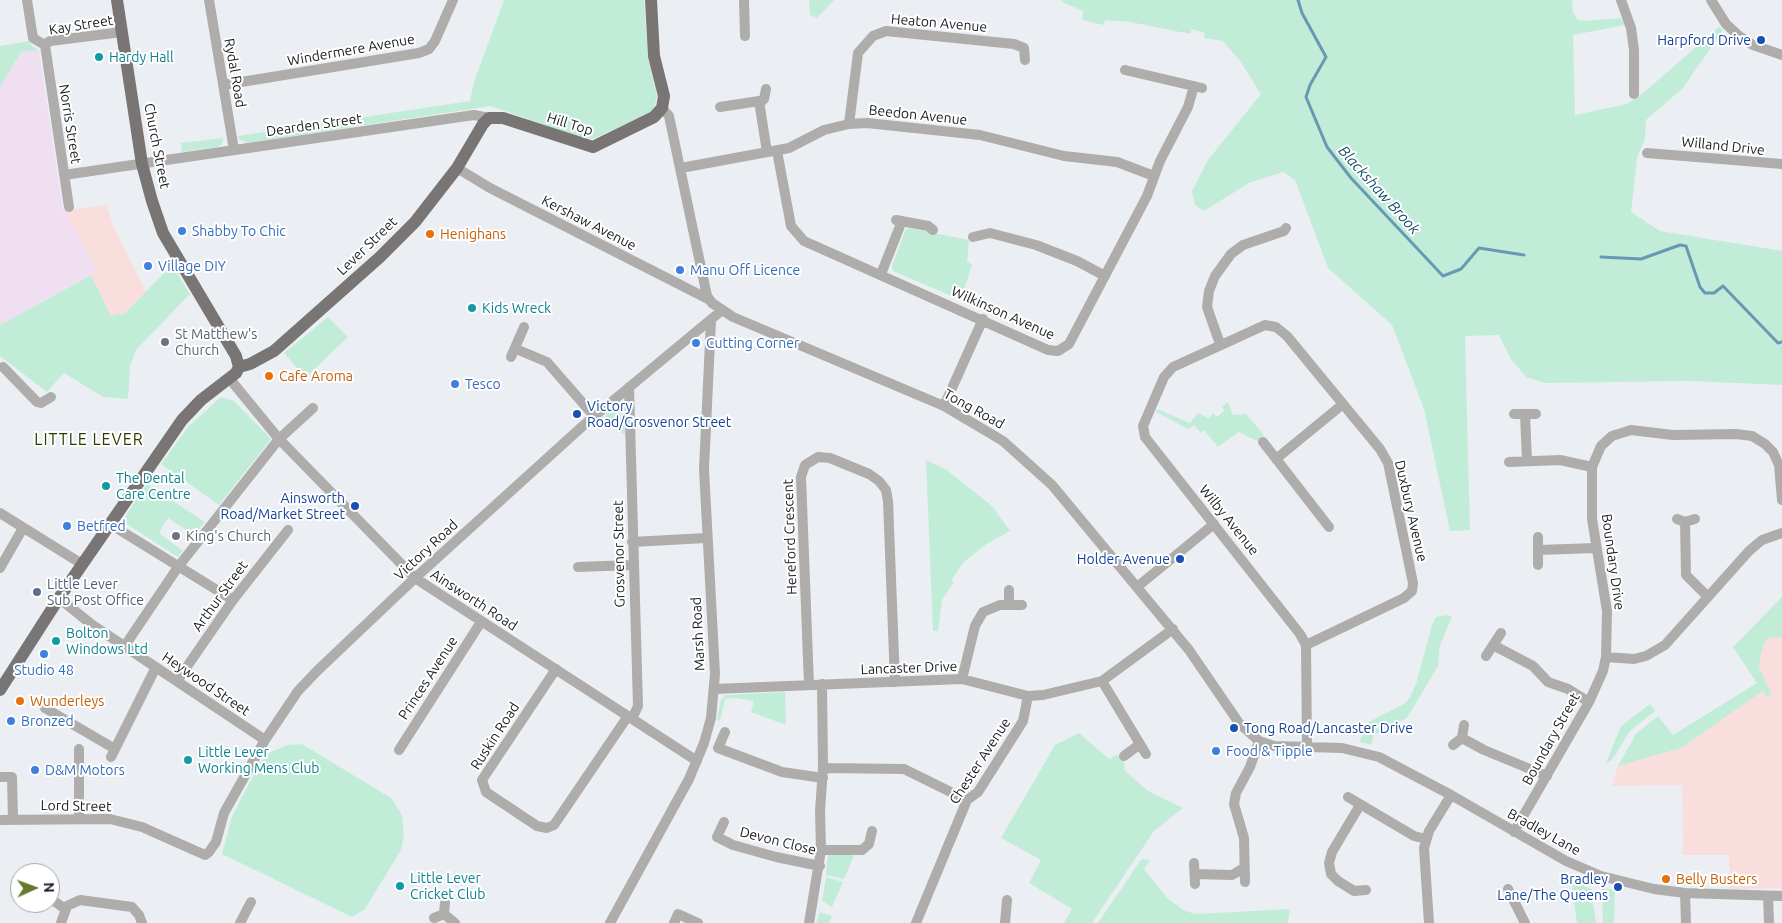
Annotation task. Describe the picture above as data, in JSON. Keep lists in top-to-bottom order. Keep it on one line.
{"streets":{"main road":["Hill Top","Church Street","Lever Street"],"street":["Heaton Avenue","Kay Street","Windermere Avenue","Rydal Road","Beedon Avenue","Norris Street","Dearden Street","Willand Drive","Kershaw Avenue","Wilkinson Avenue","Tong Road","Duxbury Avenue","Wilby Avenue","Hereford Crescent","Victory Road","Grosvenor Street","Boundary Drive","Arthur Street","Ainsworth Road","Marsh Road","Lancaster Drive","Princes Avenue","Heywood Street","Ruskin Road","Boundary Street","Chester Avenue","Lord Street","Bradley Lane","Devon Close"]},"crossings":[["Heaton Avenue","Beedon Avenue"],["Kay Street","Norris Street"],["Kay Street","Church Street"],["Windermere Avenue","Rydal Road"],["Rydal Road","Dearden Street"],["Beedon Avenue","Wilkinson Avenue"],["Norris Street","Dearden Street"],["Hill Top","Dearden Street"],["Hill Top","Lever Street"],["Dearden Street","Church Street"],["Dearden Street","Lever Street"],["Church Street","Lever Street"],["Kershaw Avenue","Lever Street"],["Kershaw Avenue","Tong Road"],["Tong Road","Victory Road"],["Tong Road","Lancaster Drive"],["Duxbury Avenue","Wilby Avenue"],["Hereford Crescent","Lancaster Drive"],["Victory Road","Grosvenor Street"],["Victory Road","Ainsworth Road"],["Victory Road","Marsh Road"],["Victory Road","Heywood Street"],["Victory Road","Lord Street"],["Grosvenor Street","Ainsworth Road"],["Grosvenor Street","Ruskin Road"],["Boundary Drive","Boundary Street"],["Arthur Street","Heywood Street"],["Ainsworth Road","Marsh Road"],["Ainsworth Road","Princes Avenue"],["Ainsworth Road","Ruskin Road"],["Marsh Road","Lancaster Drive"],["Lancaster Drive","Chester Avenue"],["Boundary Street","Bradley Lane"]],"districts":["LITTLE LEVER"],"water":["Blackshaw Brook"],"places":["Harpford Drive","Hardy Hall","Shabby To Chic","Henighans","Village DIY","Manu Off Licence","Kids Wreck","St Matthew's Church","Cutting Corner","Cafe Aroma","Tesco","Victory Road/Grosvenor Street","The Dental Care Centre","Ainsworth Road/Market Street","Betfred","King's Church","Holder Avenue","Little Lever Sub Post Office","Bolton Windows Ltd","Studio 48","Wunderleys","Bronzed","Tong Road/Lancaster Drive","Food & Tipple","Little Lever Working Mens Club","D&M Motors","Belly Busters","Little Lever Cricket Club","Bradley Lane/The Queens"],"north":"right"}
